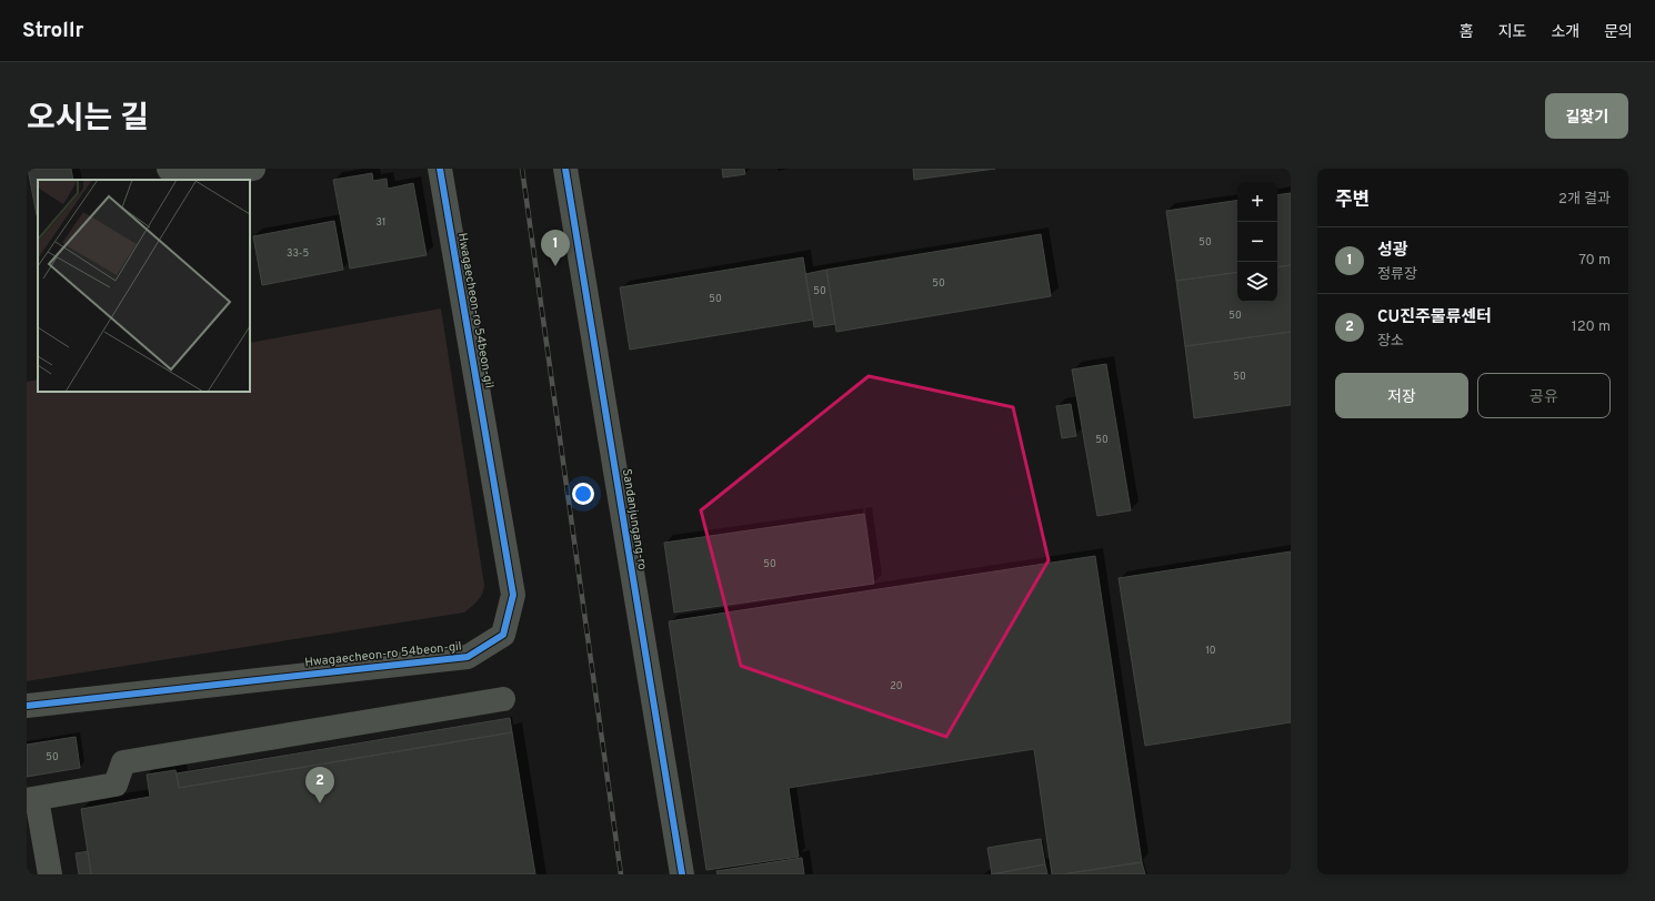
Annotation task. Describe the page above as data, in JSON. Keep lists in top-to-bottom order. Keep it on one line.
{"streets":{"street":["Hwagaecheon-ro 54beon-gil","Sandanjungang-ro"]},"house_numbers":["31","50","33-5","50","50","50","50","50","50","50","10","20","50"],"page":{"header":"Strollr","nav":["홈","지도","소개","문의"],"title":"오시는 길","buttons":["길찾기",["저장","공유"]],"heading":["주변","2개 결과"],"map_buttons":["+","−"],"list":[{"mark":"1","name":"성광","note":"정류장","value":"70 m"},{"mark":"2","name":"CU진주물류센터","note":"장소","value":"120 m"}],"pins":["1","2"]}}
